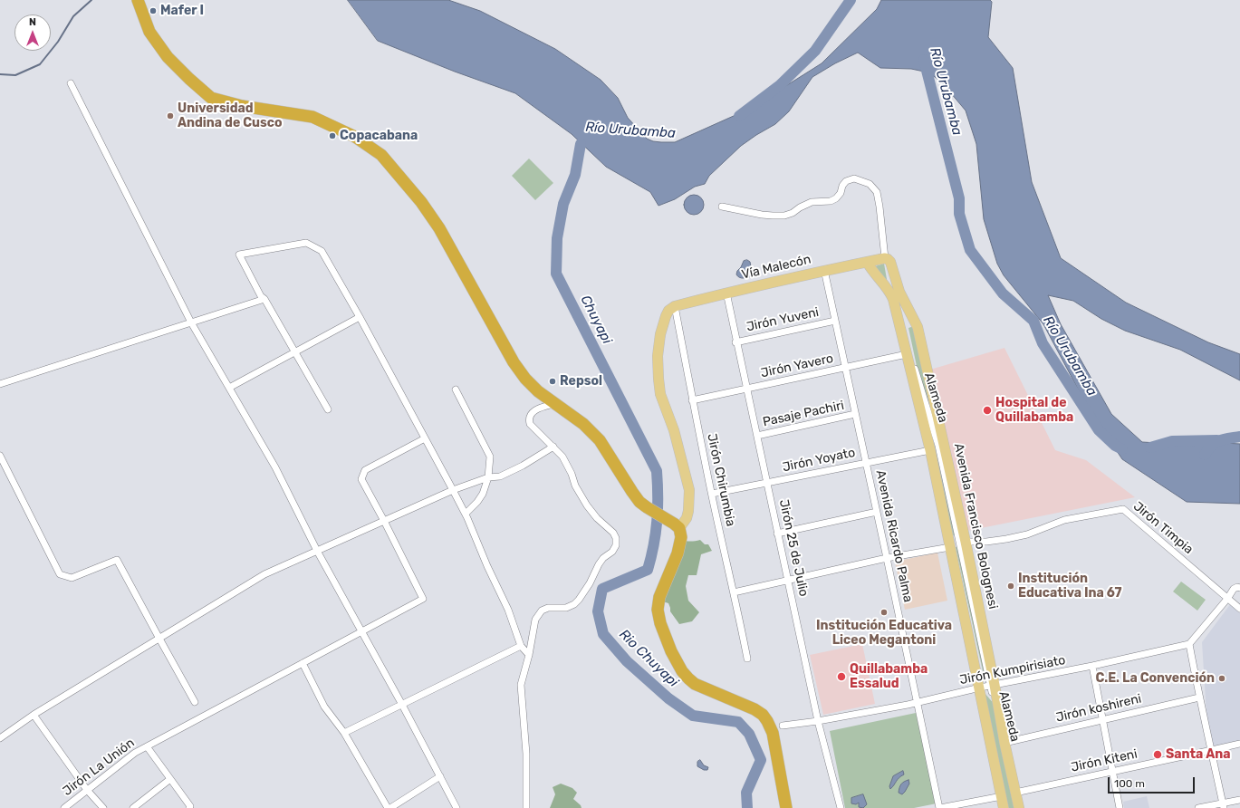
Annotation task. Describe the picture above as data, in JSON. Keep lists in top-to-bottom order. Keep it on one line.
{"streets":{"main road":["Vía Malecón","Avenida Francisco Bolognesi"],"street":["Jirón Yuveni","Jirón Yavero","Alameda","Pasaje Pachiri","Jirón Yoyato","Jirón Chirumbia","Jirón Timpia","Avenida Ricardo Palma","Jirón 25 de Julio","Jirón Kumpirisiato","Jirón koshireni","Jirón Kiteni","Jirón La Unión"]},"crossings":[["Vía Malecón","Jirón Chirumbia"],["Vía Malecón","Avenida Francisco Bolognesi"],["Vía Malecón","Avenida Ricardo Palma"],["Vía Malecón","Jirón 25 de Julio"],["Jirón Yuveni","Avenida Ricardo Palma"],["Jirón Yuveni","Jirón 25 de Julio"],["Jirón Yavero","Jirón Chirumbia"],["Jirón Yavero","Avenida Francisco Bolognesi"],["Jirón Yavero","Avenida Ricardo Palma"],["Jirón Yavero","Jirón 25 de Julio"],["Alameda","Avenida Francisco Bolognesi"],["Alameda","Jirón Kumpirisiato"],["Alameda","Jirón koshireni"],["Pasaje Pachiri","Avenida Ricardo Palma"],["Pasaje Pachiri","Jirón 25 de Julio"],["Jirón Yoyato","Jirón Chirumbia"],["Jirón Yoyato","Avenida Francisco Bolognesi"],["Jirón Yoyato","Avenida Ricardo Palma"],["Jirón Yoyato","Jirón 25 de Julio"],["Avenida Francisco Bolognesi","Jirón Timpia"],["Avenida Francisco Bolognesi","Jirón Kumpirisiato"],["Avenida Francisco Bolognesi","Jirón koshireni"],["Avenida Francisco Bolognesi","Jirón Kiteni"],["Avenida Ricardo Palma","Jirón Kumpirisiato"],["Jirón 25 de Julio","Jirón Kumpirisiato"]],"water":["Río Urubamba","Chuyapi","Rio Chuyapi"],"places":["Mafer I","Universidad Andina de Cusco","Copacabana","Repsol","Hospital de Quillabamba","Institución Educativa Ina 67","Institución Educativa Liceo Megantoni","Quillabamba Essalud","C.E. La Convención","Santa Ana"],"scale_bar":"100 m","north":"top"}
